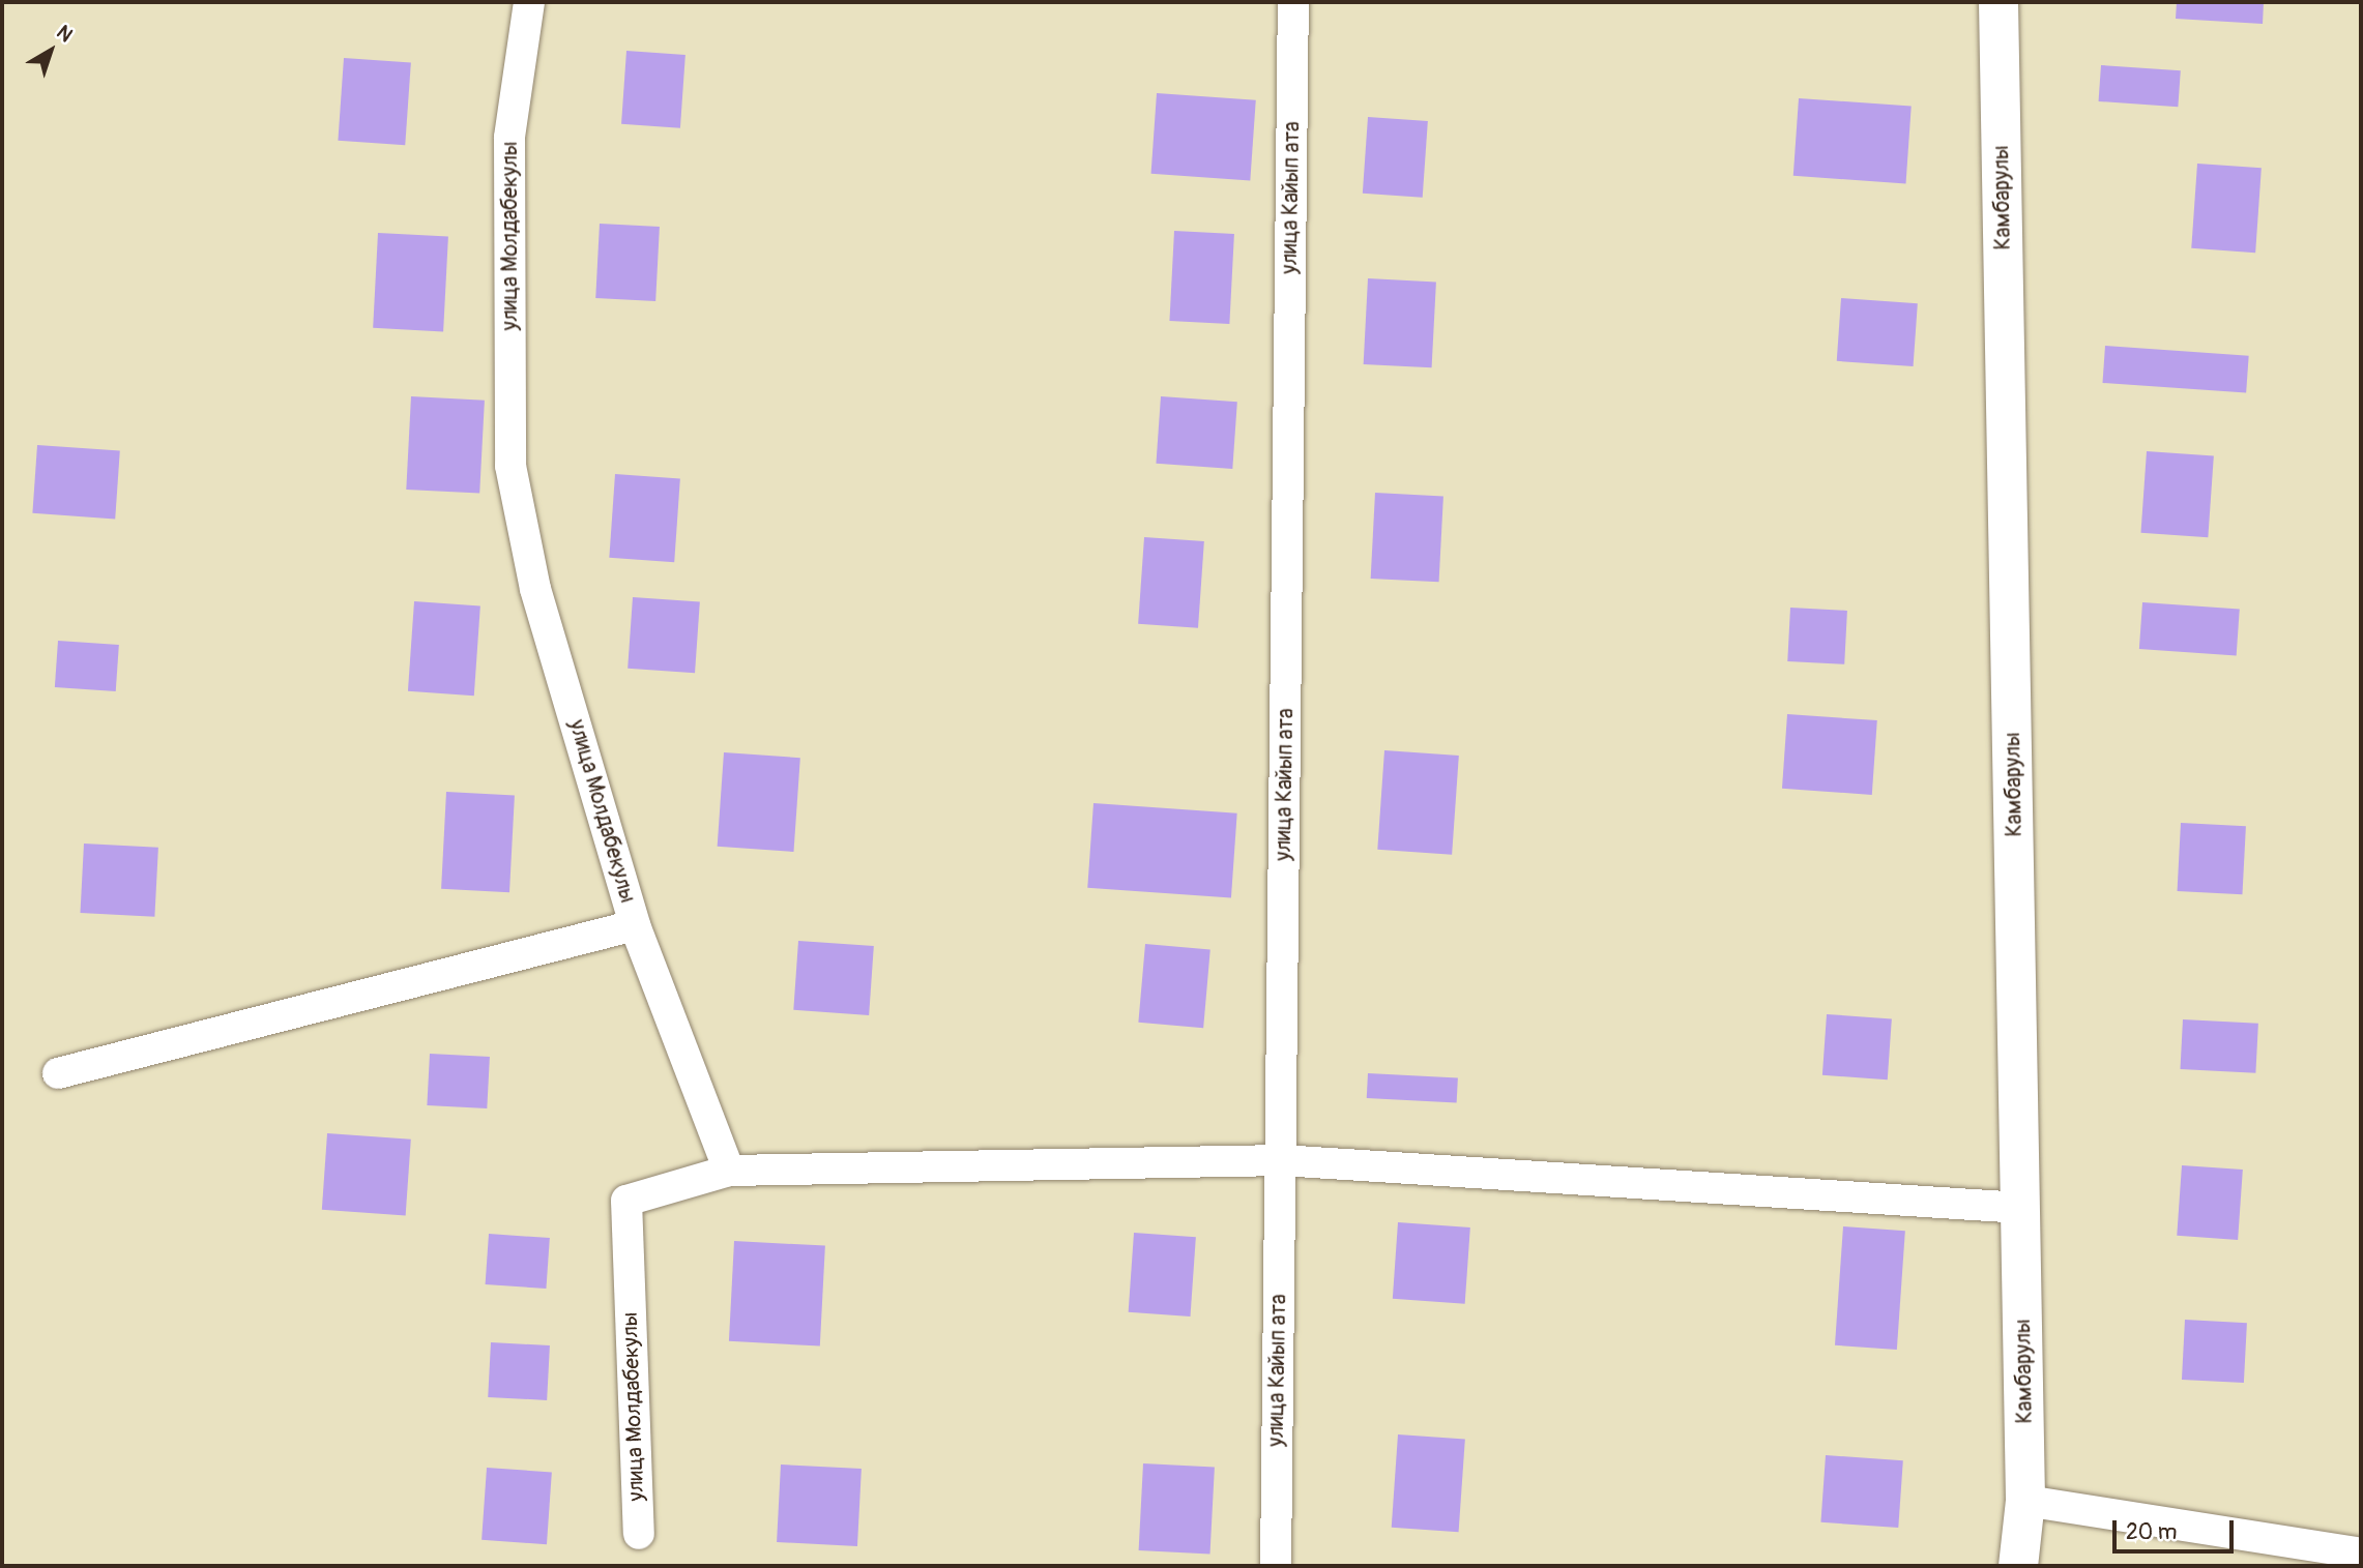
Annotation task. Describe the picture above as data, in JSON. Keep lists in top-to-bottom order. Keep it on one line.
{"streets":{"street":["улица Кайып ата","Камбарулы","улица Молдабекулы"]},"scale_bar":"20 m","north":"top right"}
